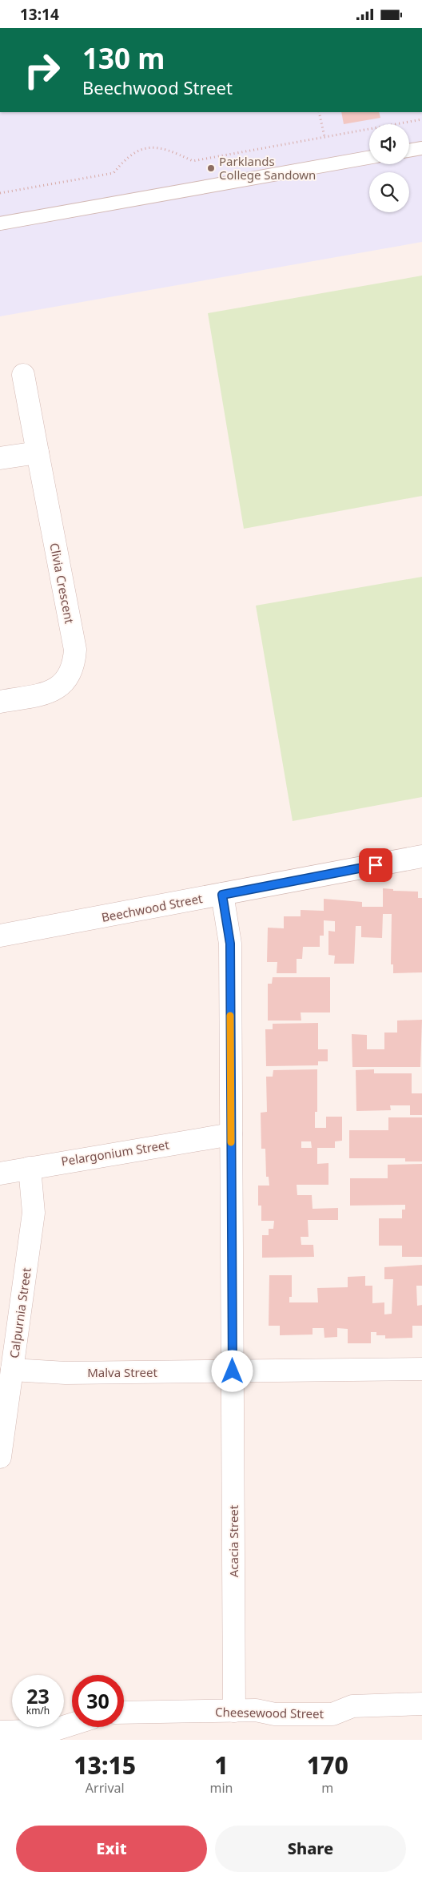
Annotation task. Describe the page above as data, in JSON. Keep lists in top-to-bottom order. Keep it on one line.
{"streets":{"street":["Clivia Crescent","Beechwood Street","Pelargonium Street","Calpurnia Street","Malva Street","Acacia Street","Cheesewood Street"]},"crossings":[["Beechwood Street","Acacia Street"],["Pelargonium Street","Calpurnia Street"],["Pelargonium Street","Acacia Street"],["Calpurnia Street","Malva Street"],["Malva Street","Acacia Street"],["Acacia Street","Cheesewood Street"]],"places":["Parklands College Sandown"],"page":{"status":"13:14","turn":["130 m","Beechwood Street"],"speed":"23 km/h","limit":"30","eta":["13:15","Arrival","1","min","170","m"],"buttons":["Exit","Share"]}}
